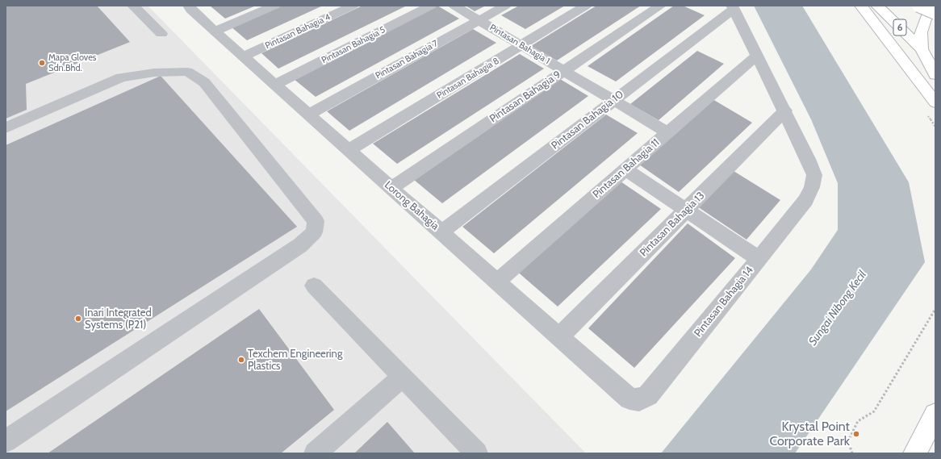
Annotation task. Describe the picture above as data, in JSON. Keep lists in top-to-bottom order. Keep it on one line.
{"streets":{"main road":["6"],"street":["Pintasan Bahagia 4","Pintasan Bahagia 1","Pintasan Bahagia 5","Pintasan Bahagia 7","Pintasan Bahagia 8","Pintasan Bahagia 9","Pintasan Bahagia 10","Pintasan Bahagia 11","Lorong Bahagia","Pintasan Bahagia 13","Pintasan Bahagia 14"]},"crossings":[["Pintasan Bahagia 4","Lorong Bahagia"],["Pintasan Bahagia 1","Pintasan Bahagia 7"],["Pintasan Bahagia 1","Pintasan Bahagia 8"],["Pintasan Bahagia 1","Pintasan Bahagia 9"],["Pintasan Bahagia 1","Pintasan Bahagia 10"],["Pintasan Bahagia 1","Pintasan Bahagia 11"],["Pintasan Bahagia 5","Lorong Bahagia"],["Pintasan Bahagia 7","Lorong Bahagia"],["Pintasan Bahagia 8","Lorong Bahagia"],["Pintasan Bahagia 9","Lorong Bahagia"],["Pintasan Bahagia 10","Lorong Bahagia"],["Pintasan Bahagia 10","Pintasan Bahagia 14"],["Pintasan Bahagia 11","Lorong Bahagia"],["Pintasan Bahagia 11","Pintasan Bahagia 14"],["Lorong Bahagia","Pintasan Bahagia 13"],["Lorong Bahagia","Pintasan Bahagia 14"],["Pintasan Bahagia 13","Pintasan Bahagia 14"]],"water":["Sungai Nibong Kecil"],"places":["Mapa Gloves Sdn.Bhd.","Inari Integrated Systems (P21)","Texchem Engineering Plastics","Krystal Point Corporate Park"]}
